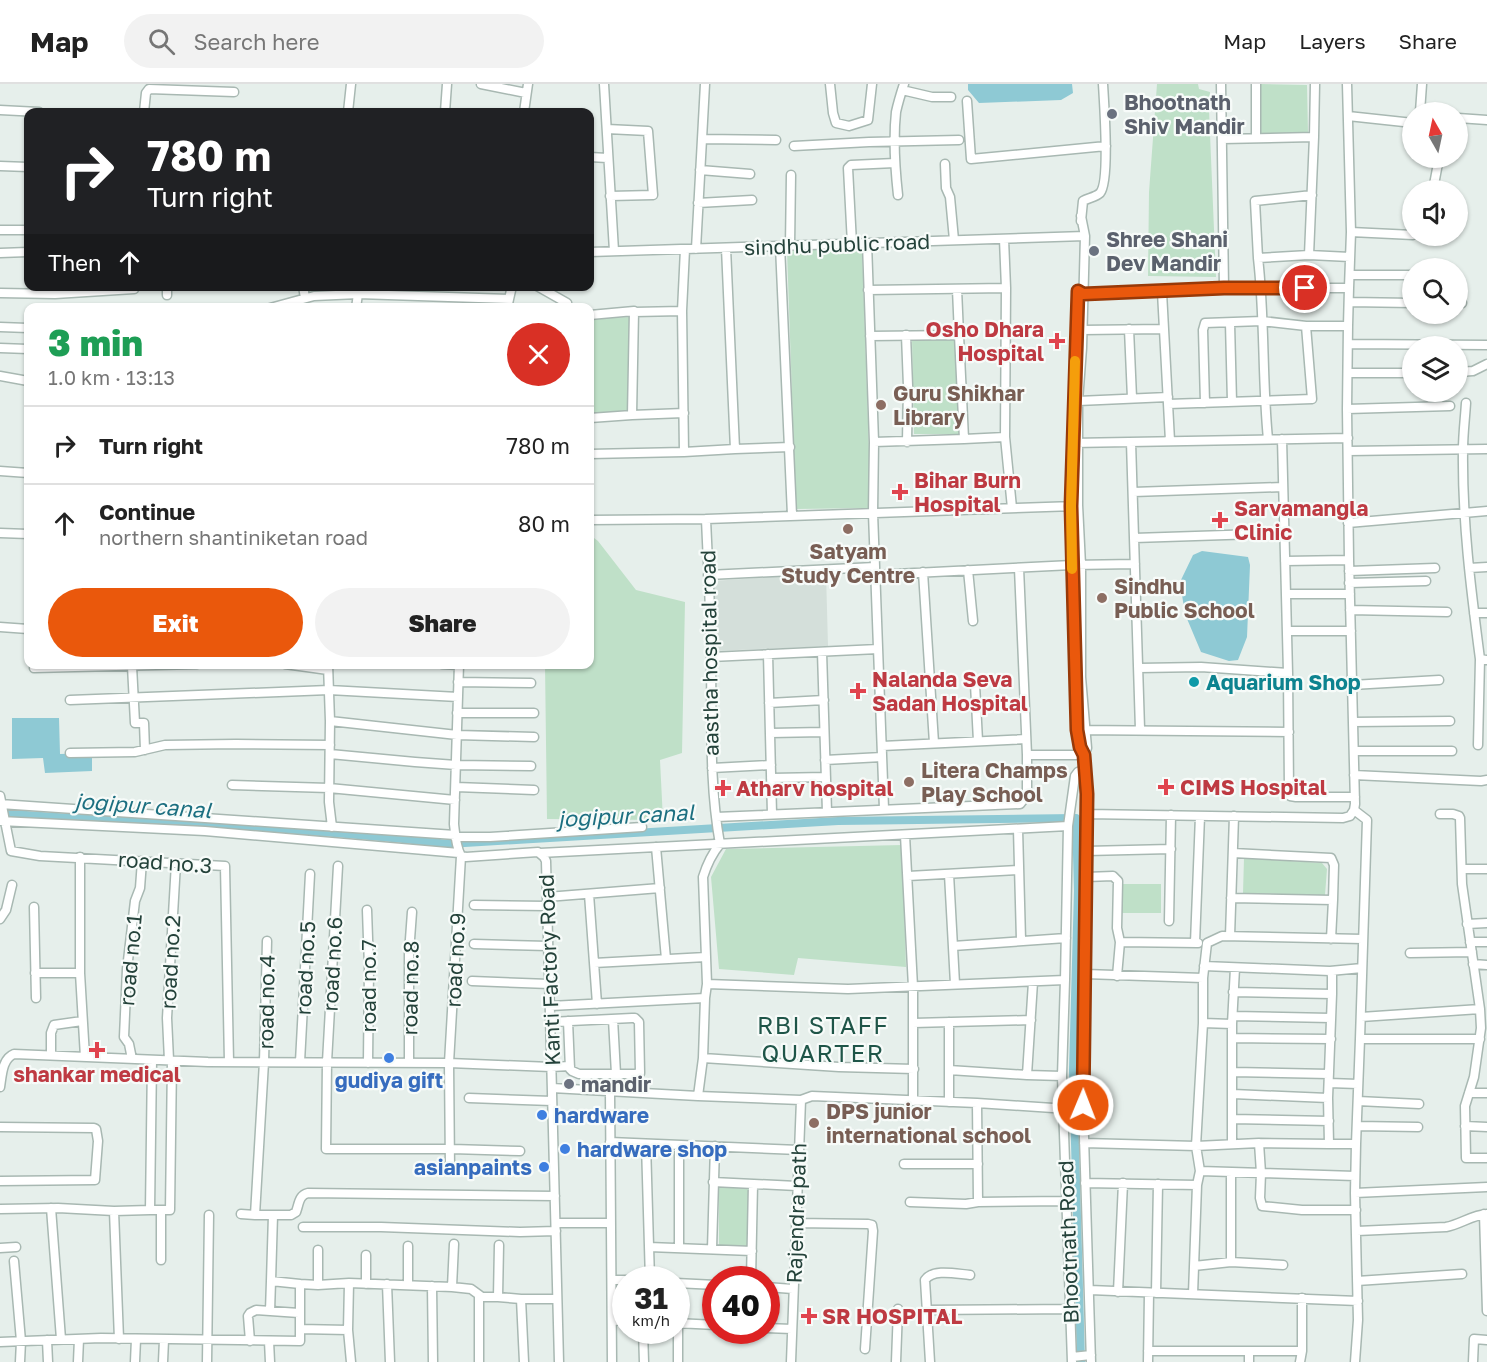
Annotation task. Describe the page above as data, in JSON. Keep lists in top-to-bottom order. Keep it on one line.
{"streets":{"street":["sindhu public road","aastha hospital road","road no.3","road no.1","road no.9","road no.2","road no.6","road no.5","Kanti Factory Road","road no.7","road no.8","road no.4","Rajendra path","Bhootnath Road"]},"crossings":[["sindhu public road","Bhootnath Road"],["road no.3","road no.1"],["road no.3","road no.2"],["road no.3","Kanti Factory Road"],["road no.9","road no.6"],["road no.9","Kanti Factory Road"]],"districts":["RBI STAFF QUARTER"],"water":["jogipur canal"],"places":{"other":["Bhootnath Shiv Mandir","Shree Shani Dev Mandir","Guru Shikhar Library","Satyam Study Centre","Sindhu Public School","Aquarium Shop","Litera Champs Play School","gudiya gift","mandir","hardware","DPS junior international school","hardware shop","asianpaints"],"health":["Osho Dhara Hospital","Bihar Burn Hospital","Sarvamangla Clinic","Nalanda Seva Sadan Hospital","CIMS Hospital","Atharv hospital","shankar medical","SR HOSPITAL"]},"north":"top","page":{"header":"Map","search":"Search here","nav":["Map","Layers","Share"],"turn":["780 m","Turn right"],"then":"Then","heading":["3 min","1.0 km · 13:13"],"list":[{"name":"Turn right","value":"780 m"},{"name":"Continue","note":"northern shantiniketan road","value":"80 m"}],"buttons":["Exit","Share"],"speed":"31 km/h","limit":"40"}}
